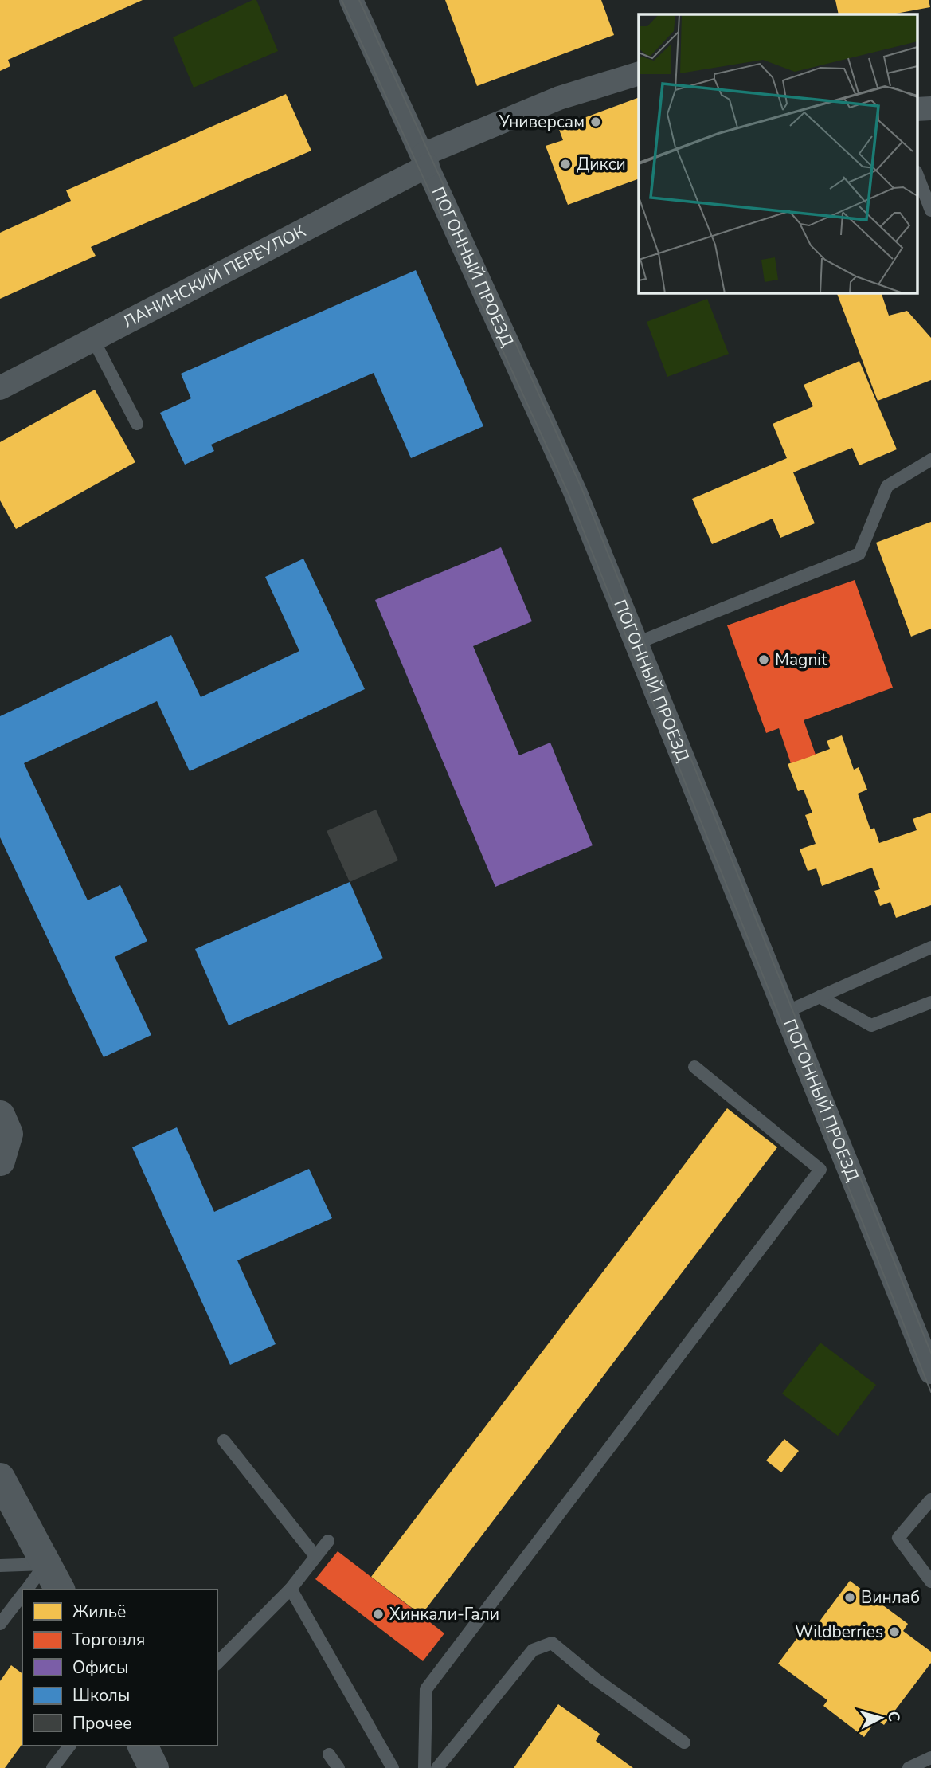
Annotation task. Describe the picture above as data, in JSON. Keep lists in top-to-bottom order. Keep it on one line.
{"streets":{"street":["ПОГОННЫЙ ПРОЕЗД","ЛАНИНСКИЙ ПЕРЕУЛОК"]},"crossings":[["ПОГОННЫЙ ПРОЕЗД","ЛАНИНСКИЙ ПЕРЕУЛОК"]],"places":["Универсам","Дикси","Magnit","Винлаб","Хинкали-Гали","Wildberries"],"legend":["Жильё","Торговля","Офисы","Школы","Прочее"],"north":"right"}
